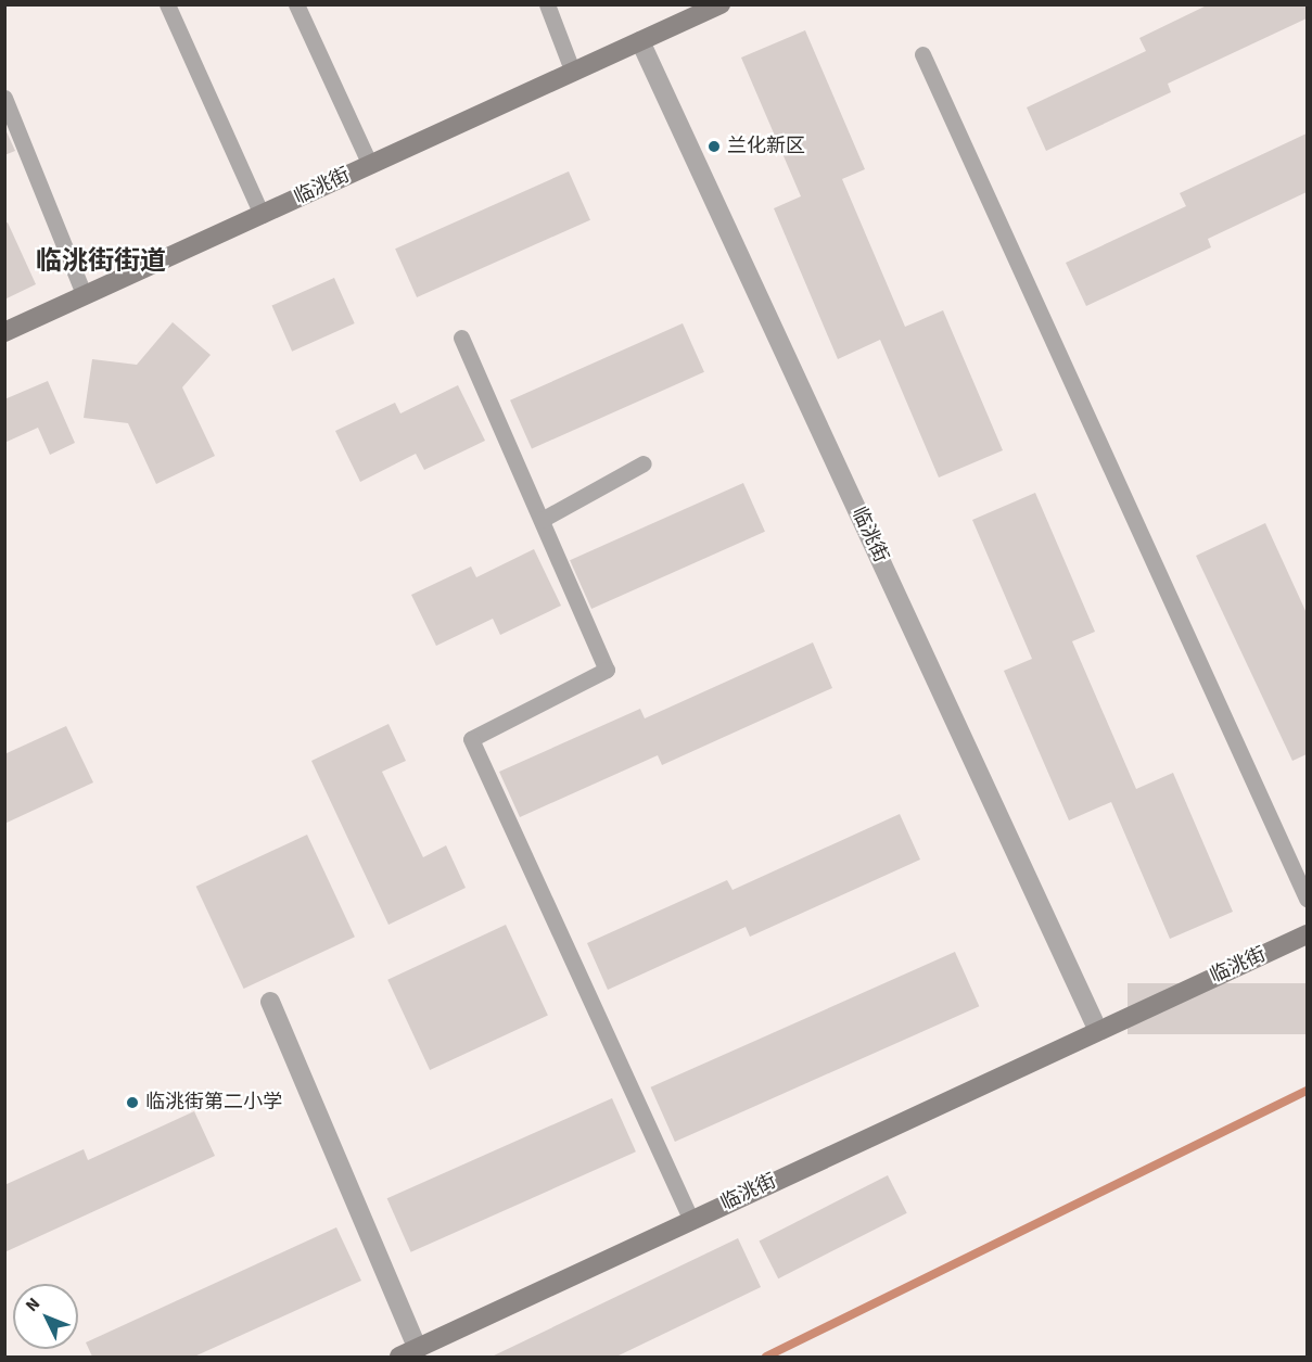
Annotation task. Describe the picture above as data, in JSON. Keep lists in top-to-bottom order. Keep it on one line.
{"streets":{"street":["临洮街"]},"districts":["临洮街街道"],"places":["兰化新区","临洮街第二小学"],"north":"top left"}
